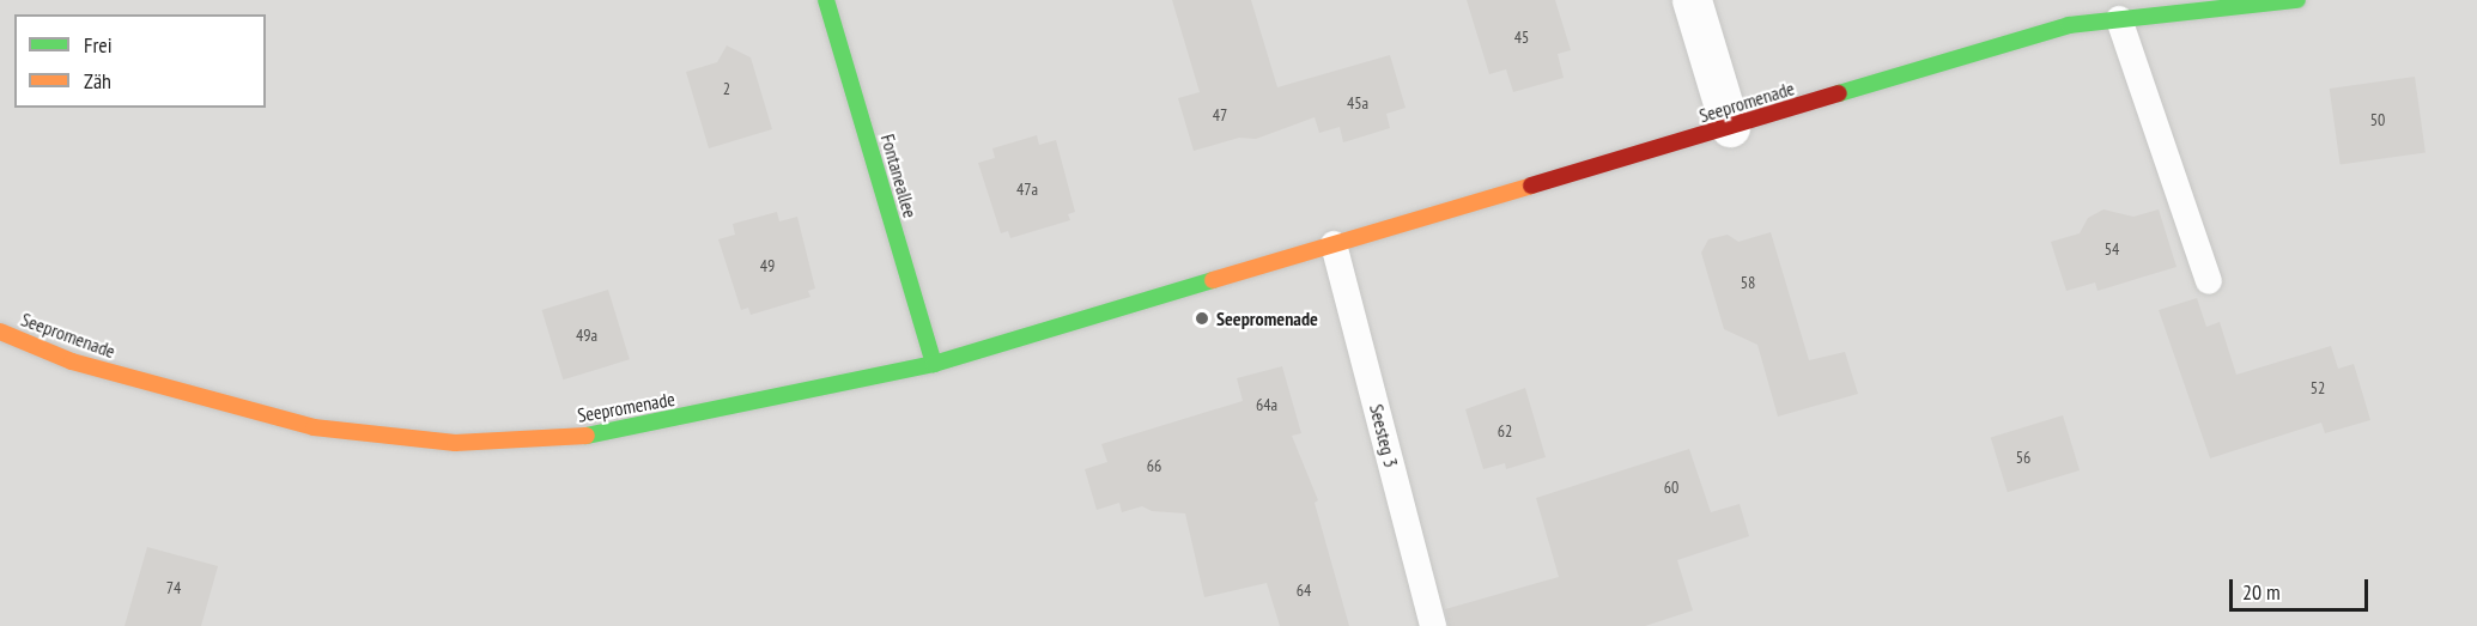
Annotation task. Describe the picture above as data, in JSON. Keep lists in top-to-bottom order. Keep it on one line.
{"streets":{"street":["Seepromenade","Fontaneallee"],"lane":["Seesteg 3"]},"crossings":[["Seepromenade","Fontaneallee"],["Seepromenade","Seesteg 3"]],"places":["Seepromenade"],"house_numbers":["45","2","45a","47","50","47a","54","49","58","49a","52","64a","62","56","66","60","74","64"],"legend":["Frei","Zäh"],"scale_bar":"20 m"}
